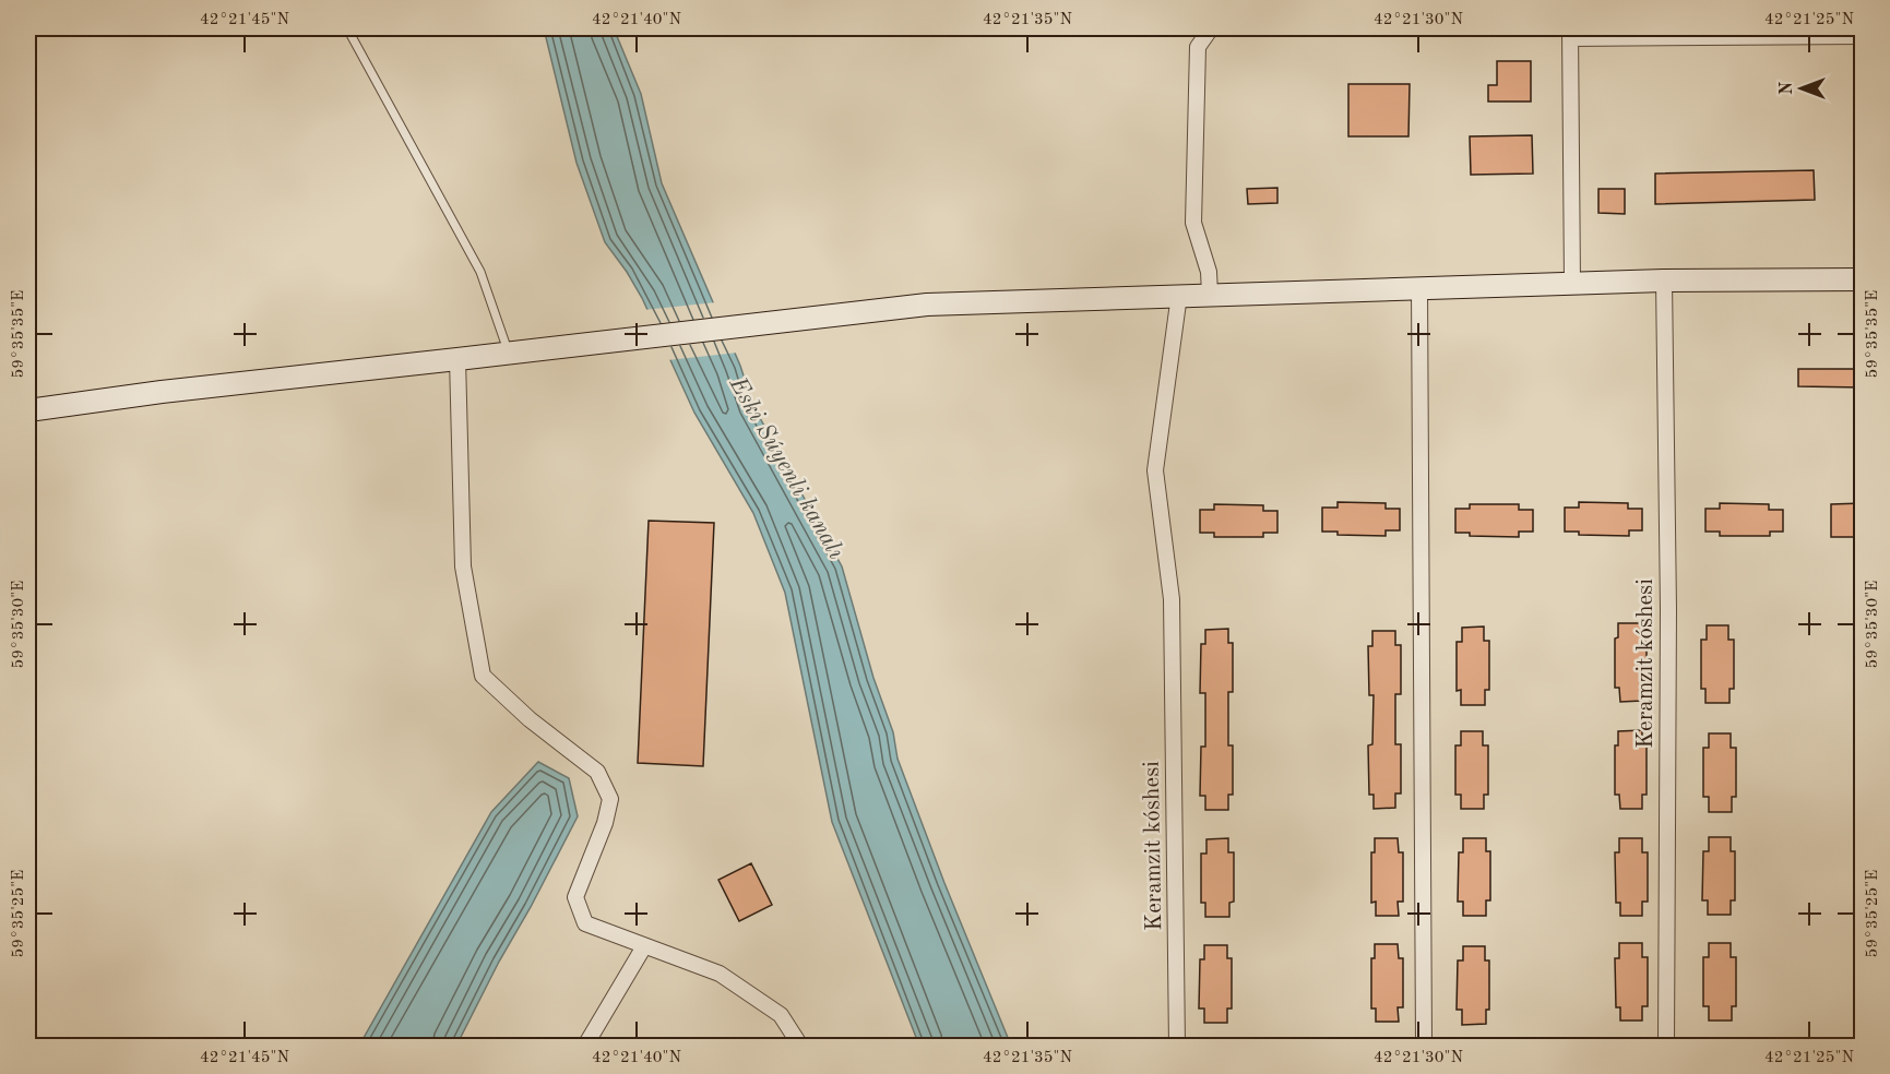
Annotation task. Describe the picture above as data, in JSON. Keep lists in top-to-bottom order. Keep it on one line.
{"streets":{"street":["Keramzit kóshesi"]},"water":["Eski Súyenli kanalı"],"north":"left","coordinates":["42°21'45\"N","42°21'40\"N","42°21'35\"N","42°21'30\"N","42°21'25\"N","59°35'35\"E","59°35'30\"E","59°35'25\"E"]}
